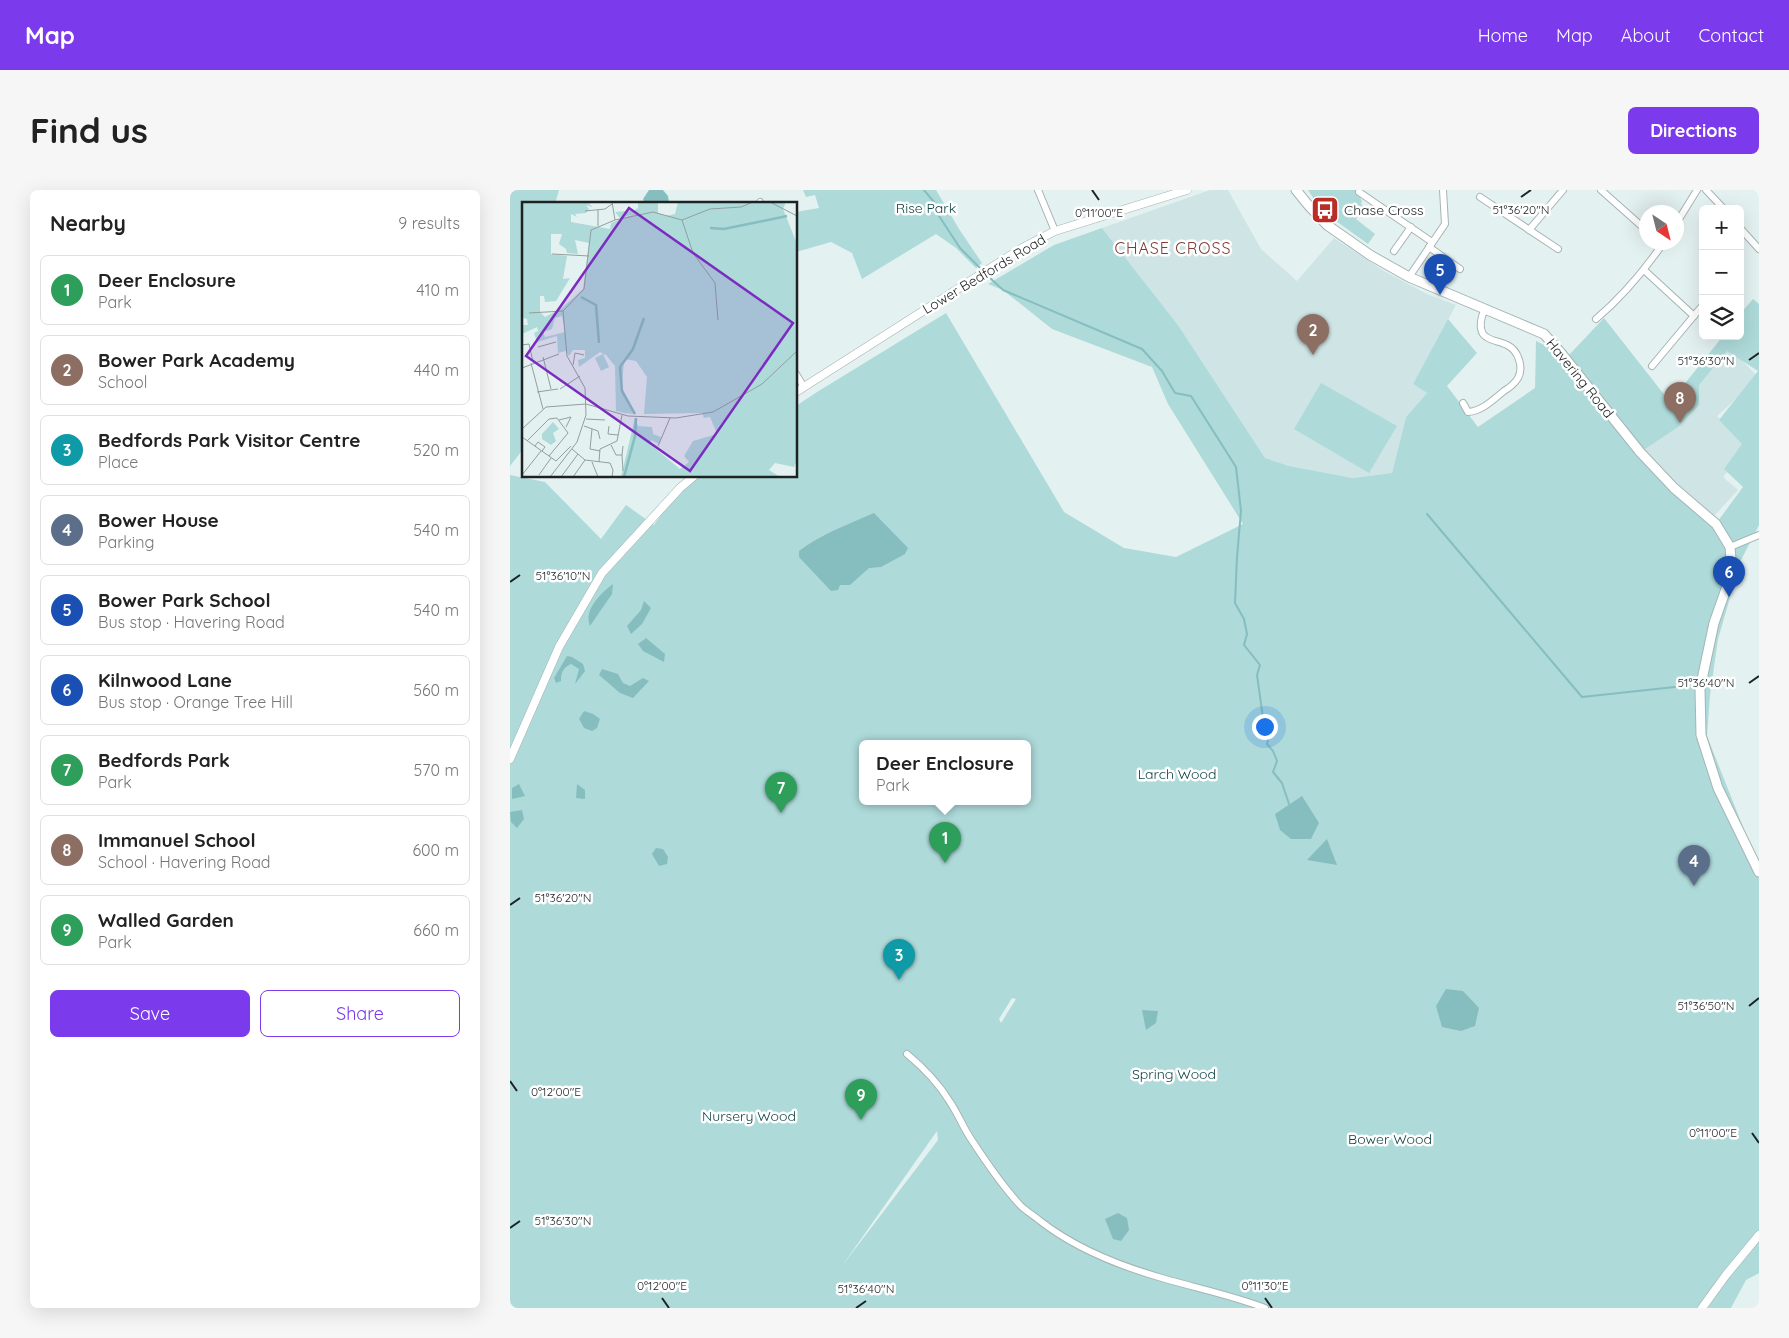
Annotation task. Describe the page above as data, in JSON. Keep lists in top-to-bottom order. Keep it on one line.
{"streets":{"main road":["Havering Road"],"street":["Lower Bedfords Road"]},"districts":["CHASE CROSS"],"parks":["Rise Park","Larch Wood","Spring Wood","Nursery Wood","Bower Wood"],"places":{"bus stop":["Chase Cross"]},"north":"bottom right","page":{"header":"Map","nav":["Home","Map","About","Contact"],"buttons":["Directions",["Save","Share"]],"title":"Find us","heading":["Nearby","9 results"],"map_buttons":["+","−"],"pins":["5","2","8","6","7","1","4","3","9"],"list":[{"mark":"1","name":"Deer Enclosure","note":"Park","value":"410 m"},{"mark":"2","name":"Bower Park Academy","note":"School","value":"440 m"},{"mark":"3","name":"Bedfords Park Visitor Centre","note":"Place","value":"520 m"},{"mark":"4","name":"Bower House","note":"Parking","value":"540 m"},{"mark":"5","name":"Bower Park School","note":"Bus stop · Havering Road","value":"540 m"},{"mark":"6","name":"Kilnwood Lane","note":"Bus stop · Orange Tree Hill","value":"560 m"},{"mark":"7","name":"Bedfords Park","note":"Park","value":"570 m"},{"mark":"8","name":"Immanuel School","note":"School · Havering Road","value":"600 m"},{"mark":"9","name":"Walled Garden","note":"Park","value":"660 m"}],"popup":["Deer Enclosure","Park"]},"coordinates":["51°36'20\"N","0°11'00\"E","51°36'30\"N","51°36'10\"N","51°36'40\"N","51°36'50\"N","0°12'00\"E","0°11'30\"E"]}
